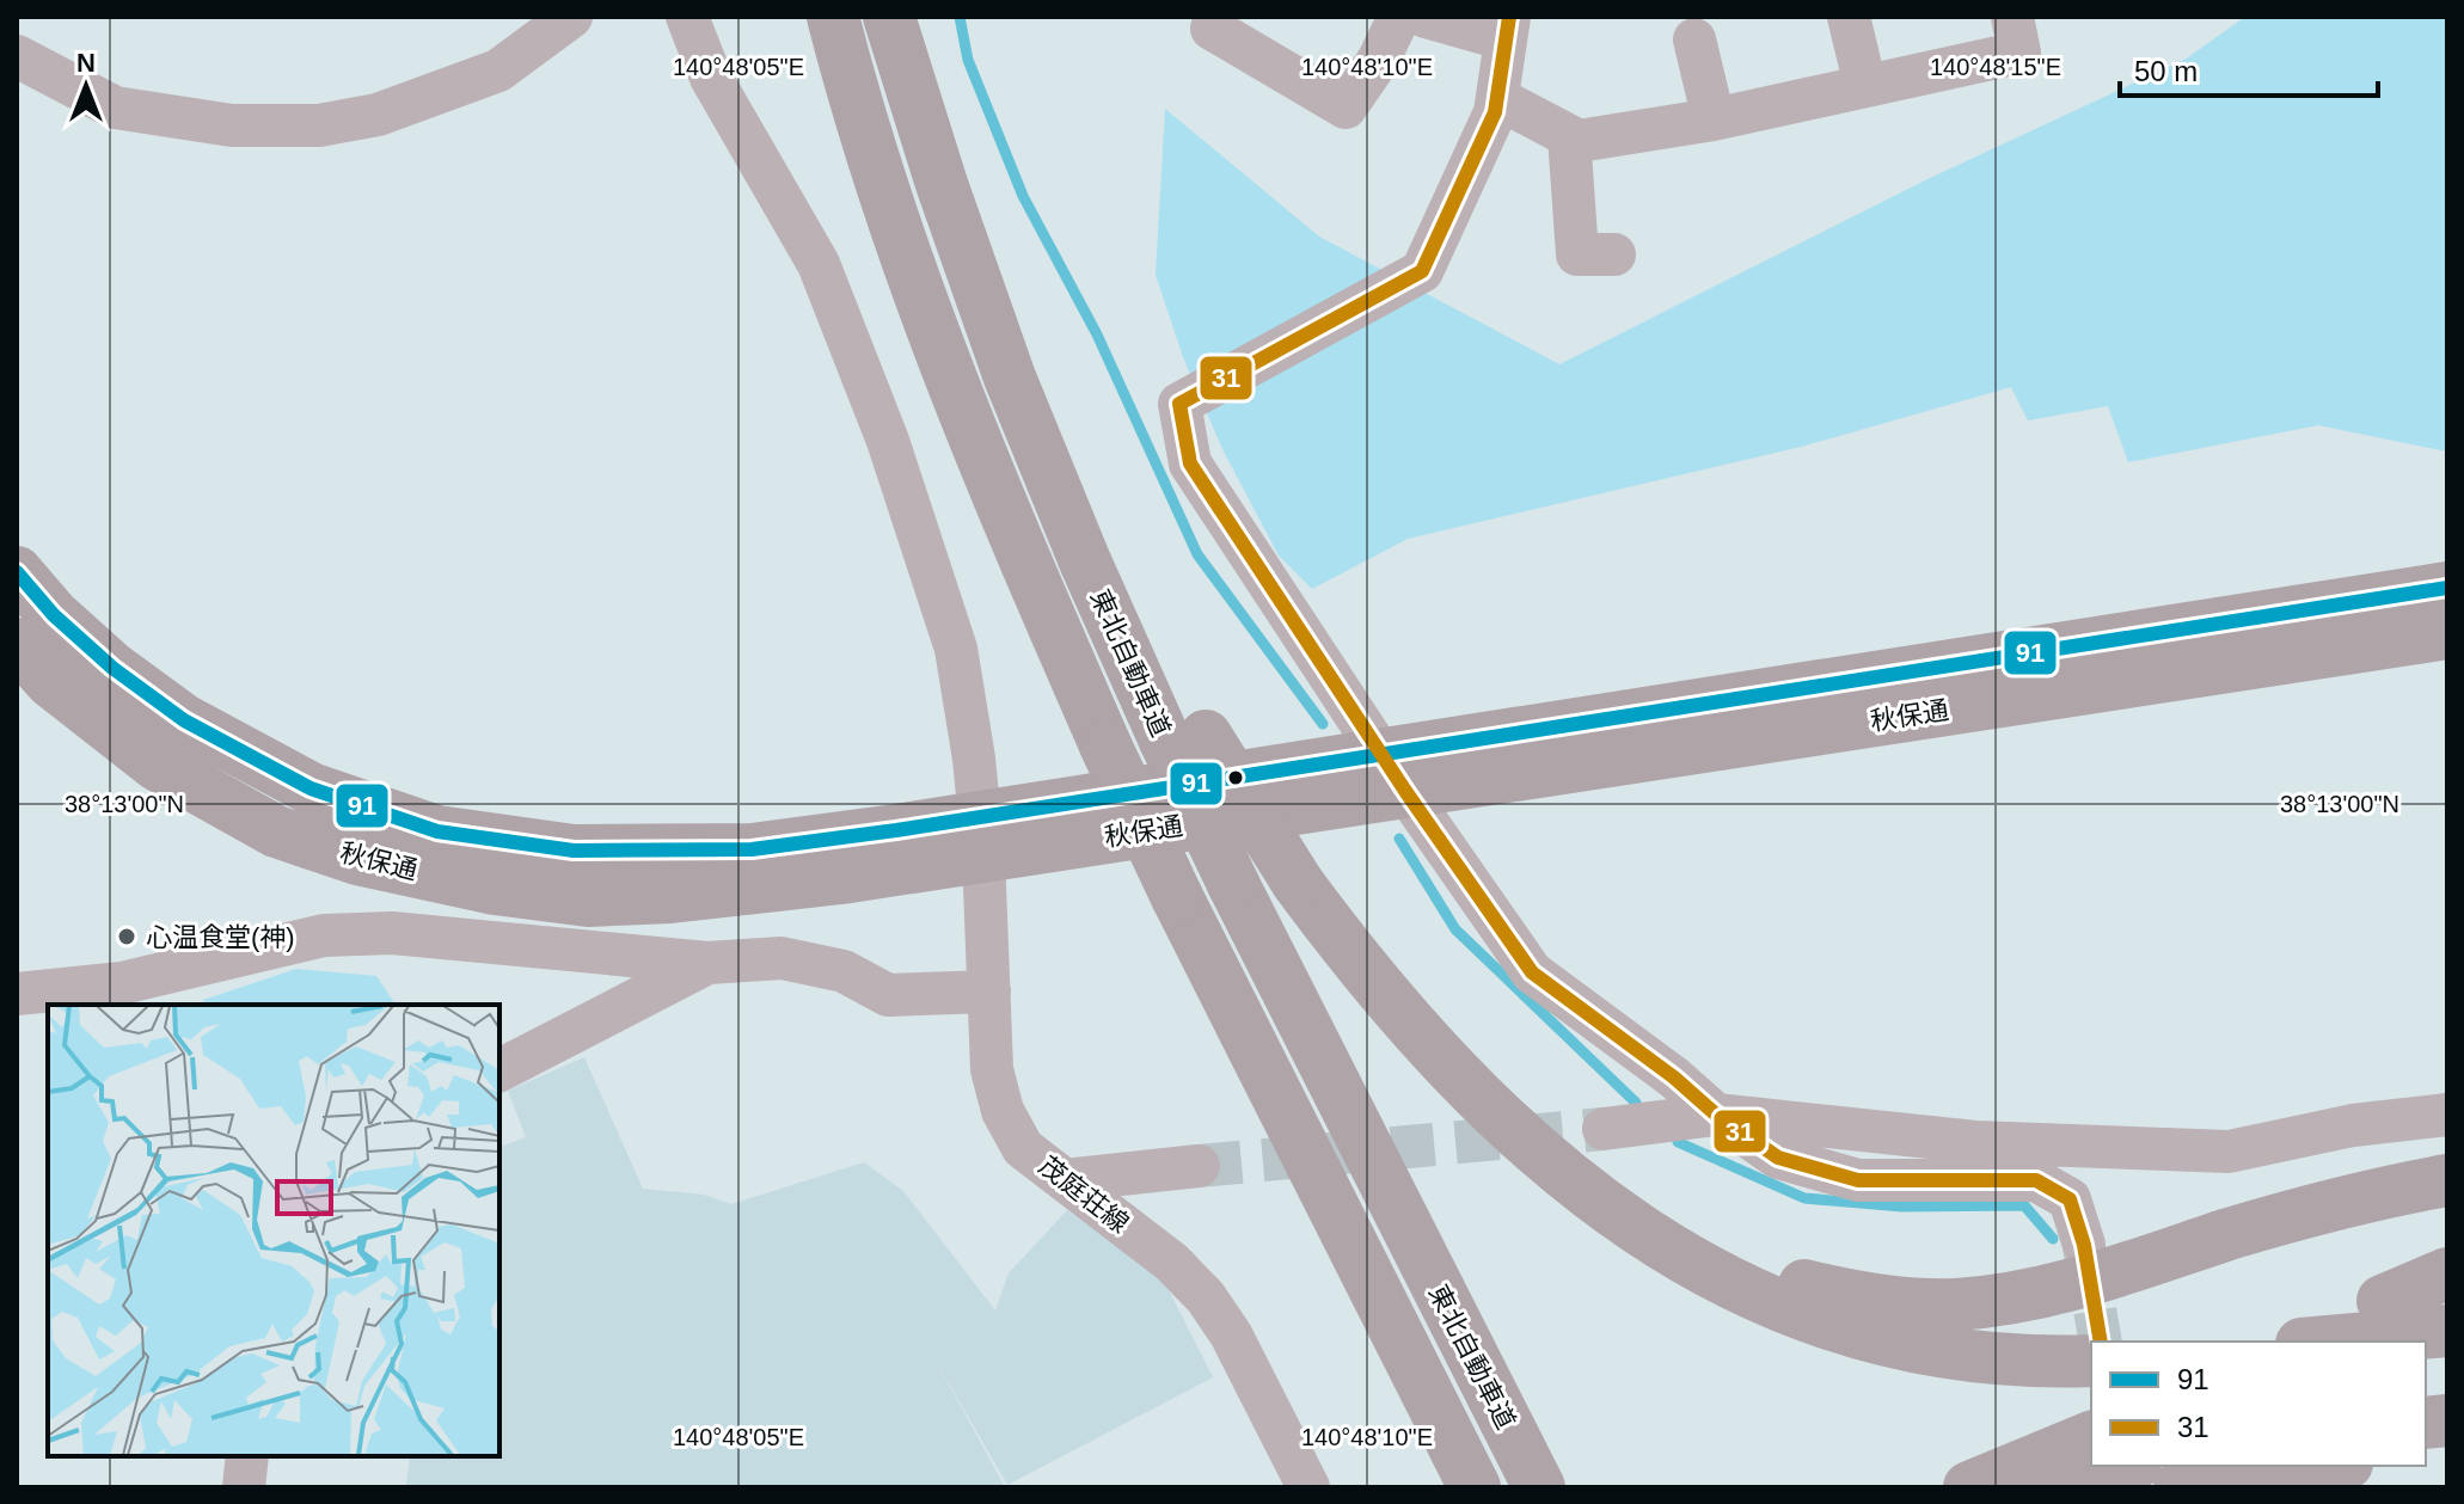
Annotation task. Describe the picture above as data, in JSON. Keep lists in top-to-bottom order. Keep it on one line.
{"streets":{"highway":["東北自動車道","秋保通"],"street":["茂庭荘線"]},"crossings":[["秋保通","茂庭荘線"]],"places":["心温食堂(神)"],"lines":["transit line 31","transit line 91"],"legend":["91","31"],"scale_bar":"50 m","north":"top","coordinates":["140°48'05\"E","140°48'10\"E","140°48'15\"E","38°13'00\"N"]}
